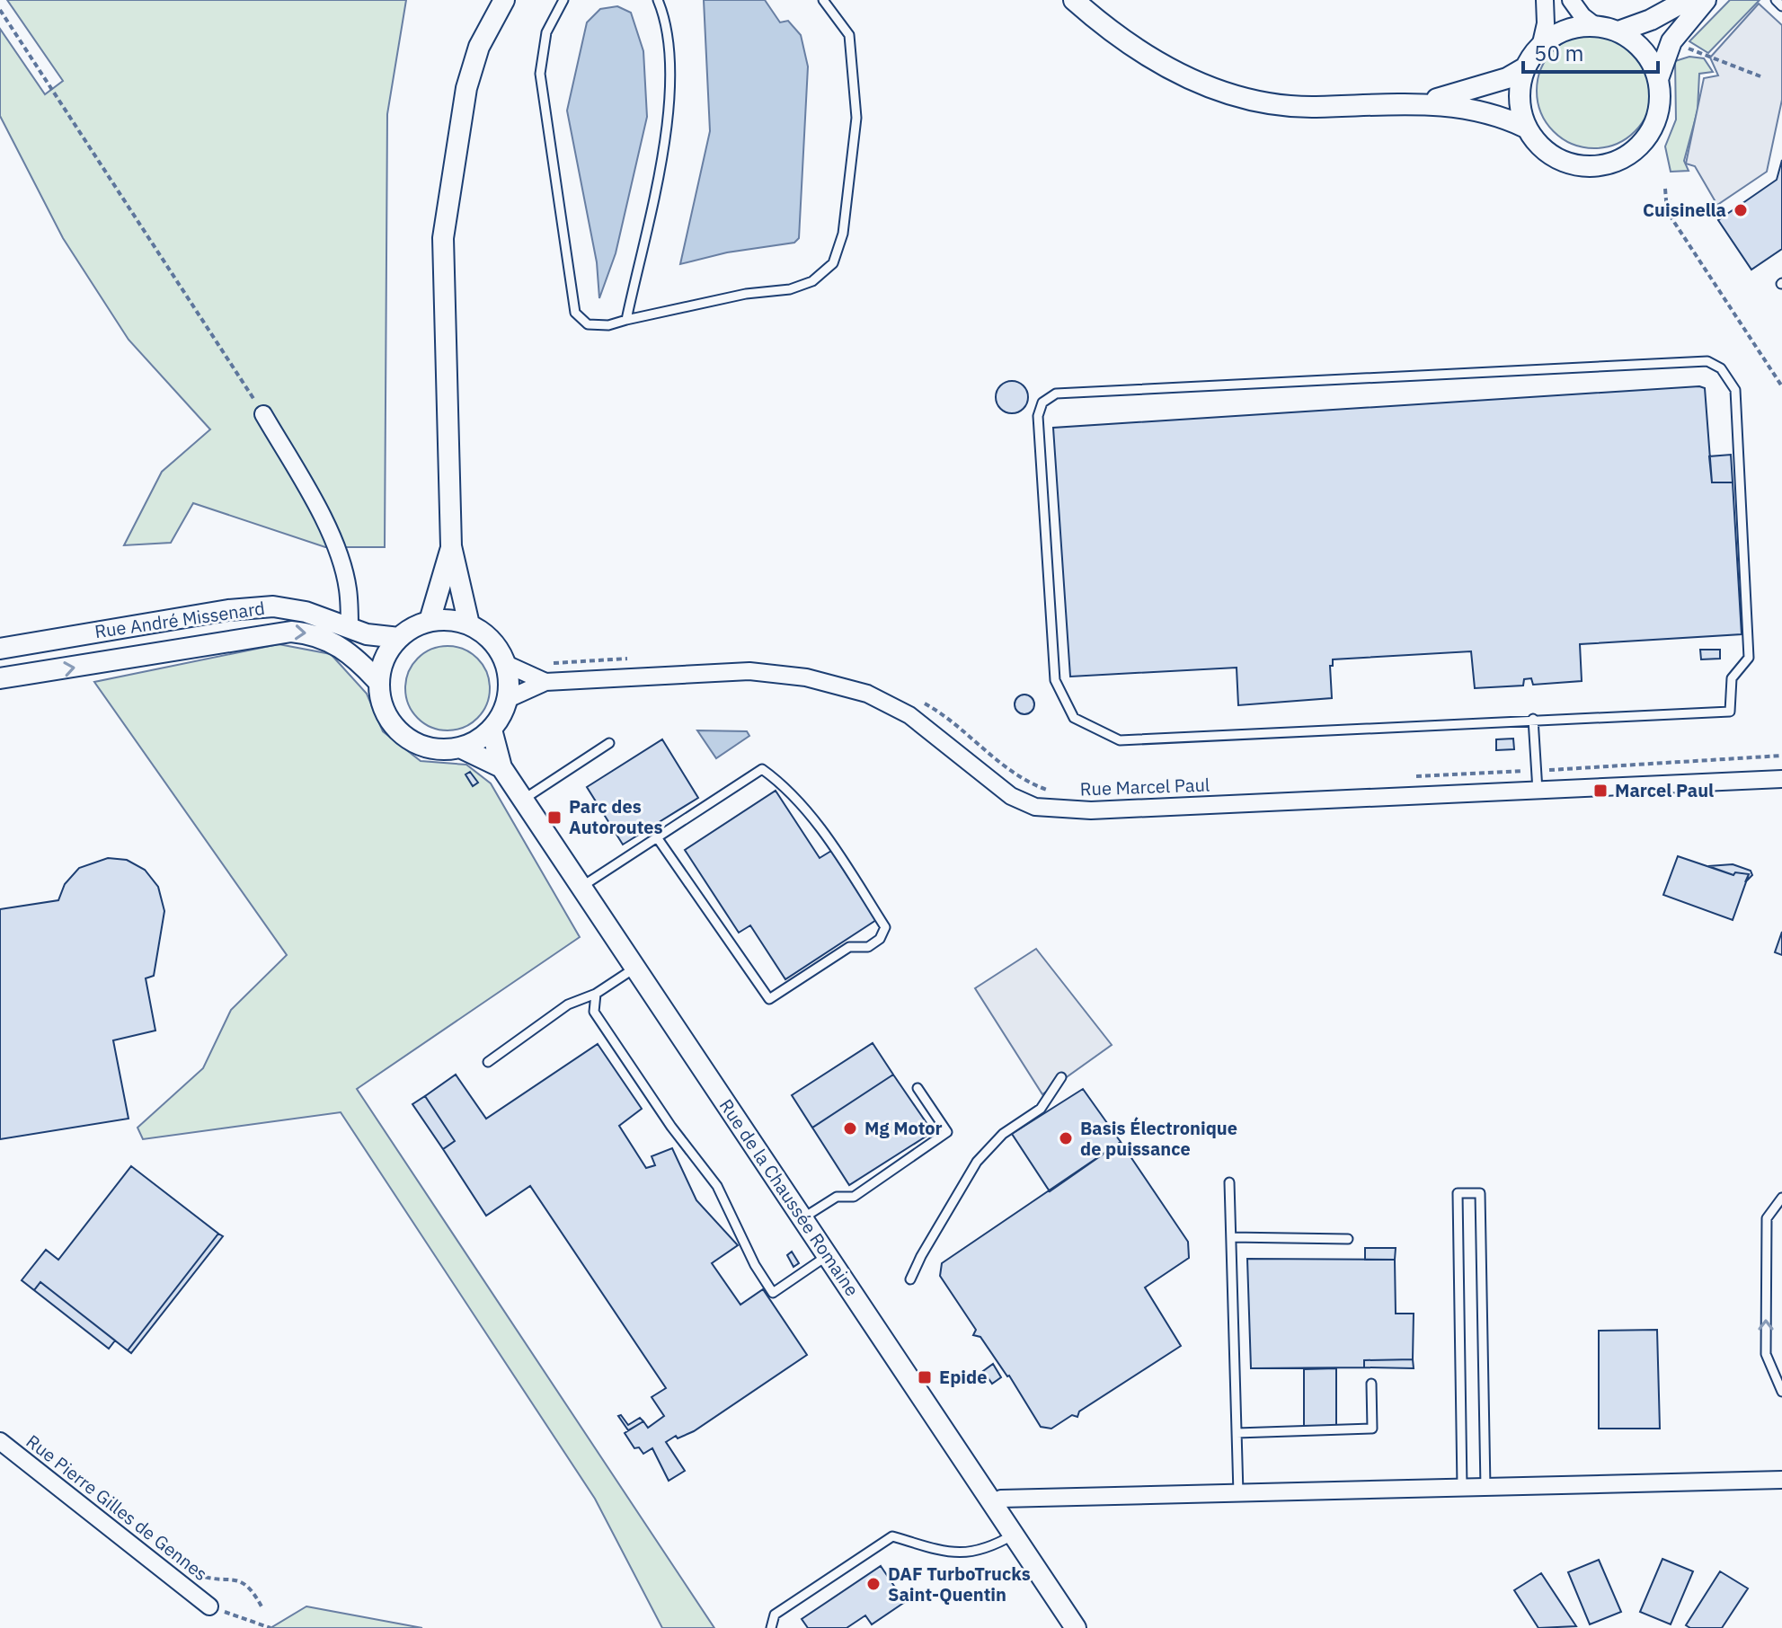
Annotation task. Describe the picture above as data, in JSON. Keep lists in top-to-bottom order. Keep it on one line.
{"streets":{"street":["Rue André Missenard","Rue Marcel Paul","Rue de la Chaussée Romaine","Rue Pierre Gilles de Gennes"]},"crossings":[["Rue André Missenard","Rue Marcel Paul"],["Rue André Missenard","Rue de la Chaussée Romaine"],["Rue Marcel Paul","Rue de la Chaussée Romaine"]],"places":{"other":["Cuisinella","Mg Motor","Basis Électronique de puissance","DAF TurboTrucks Saint-Quentin"],"transit":["Marcel Paul","Parc des Autoroutes","Epide"]},"scale_bar":"50 m"}
